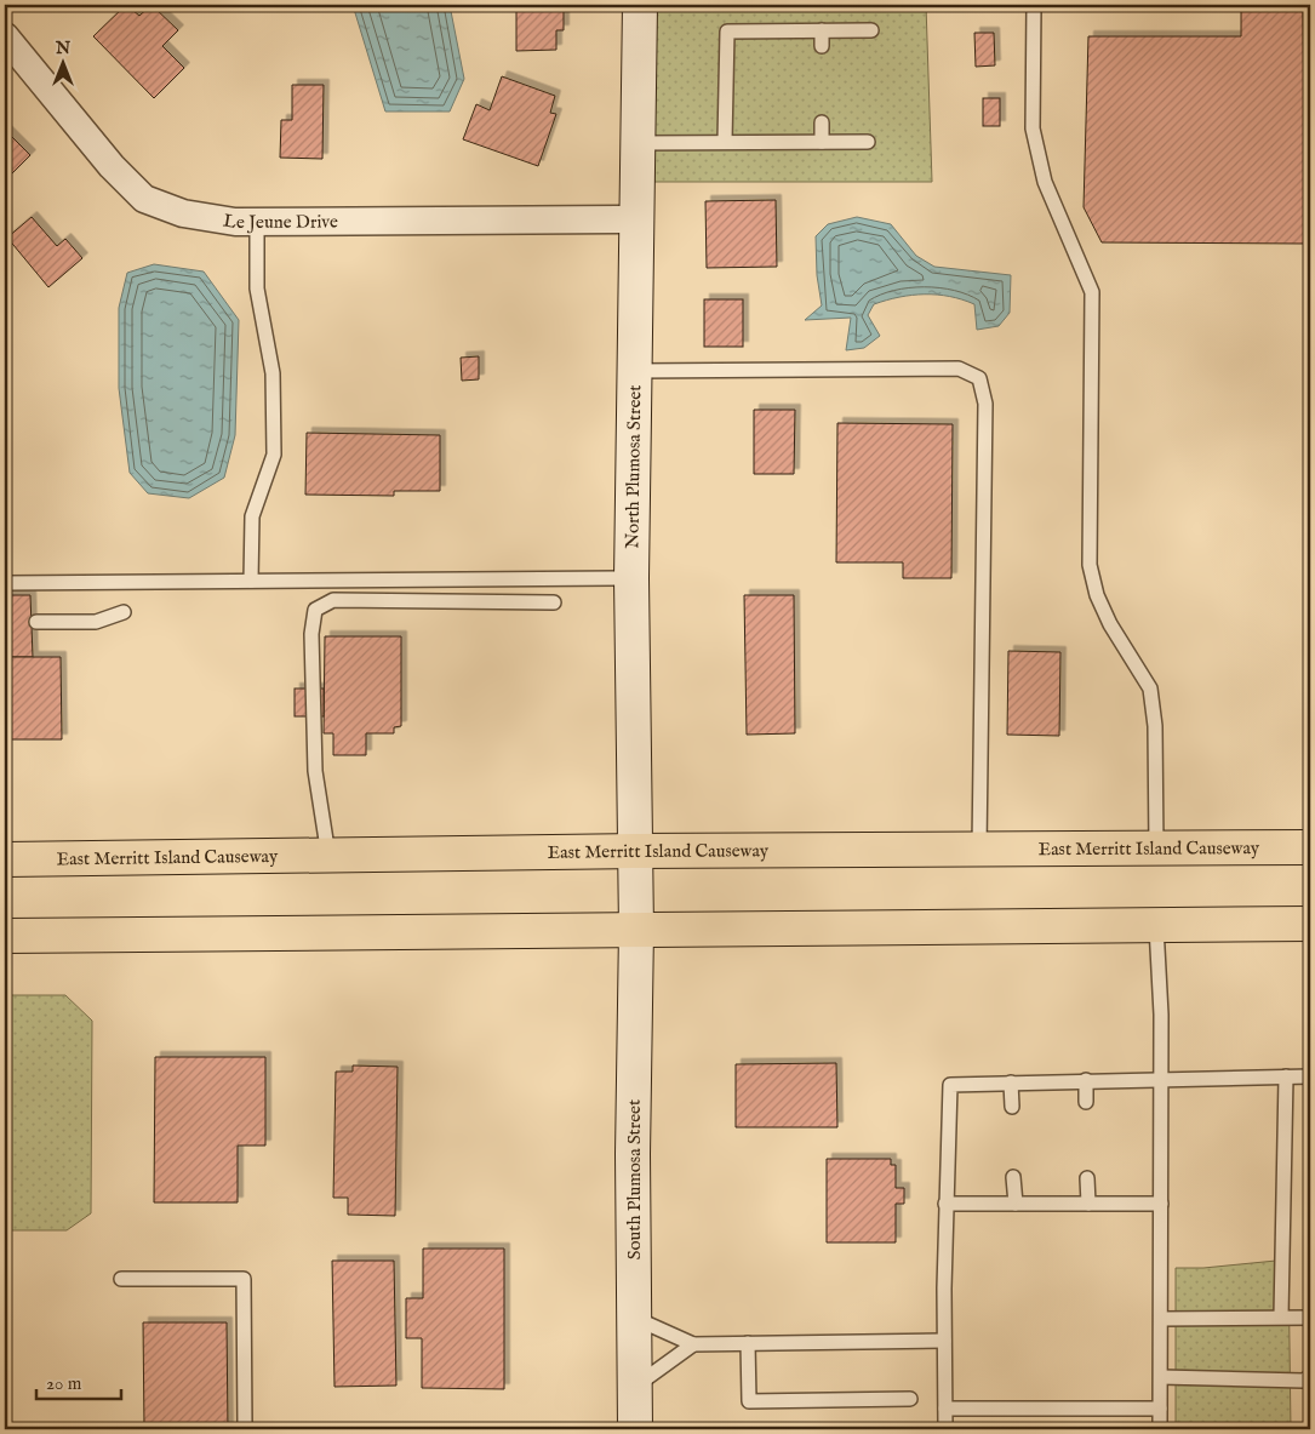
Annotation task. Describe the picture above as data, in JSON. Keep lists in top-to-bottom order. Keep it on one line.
{"streets":{"main road":["East Merritt Island Causeway"],"street":["Le Jeune Drive","North Plumosa Street","South Plumosa Street"]},"crossings":[["Le Jeune Drive","North Plumosa Street"],["North Plumosa Street","East Merritt Island Causeway"],["North Plumosa Street","South Plumosa Street"]],"scale_bar":"20 m","north":"top"}
